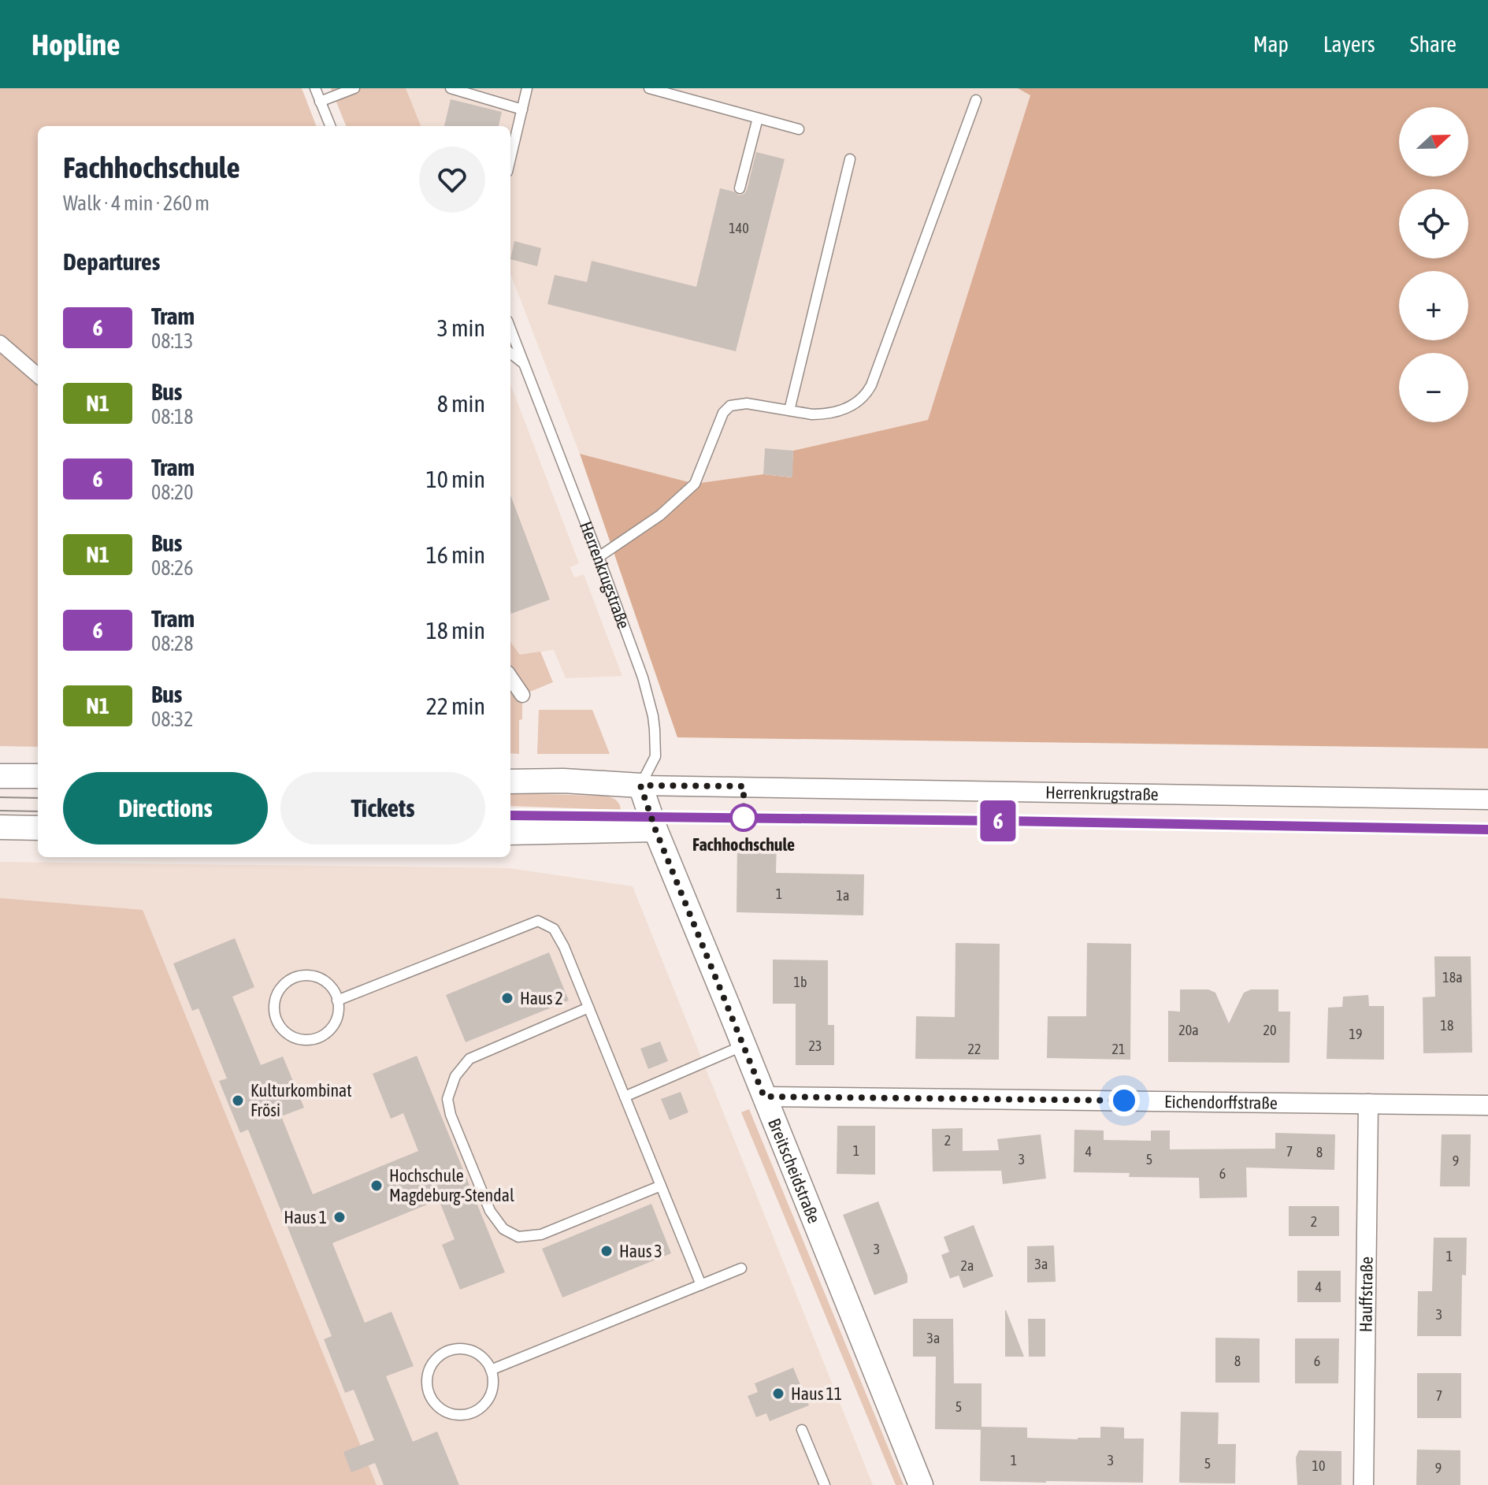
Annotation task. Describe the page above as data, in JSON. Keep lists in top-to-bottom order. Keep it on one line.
{"streets":{"street":["Herrenkrugstraße","Eichendorffstraße","Breitscheidstraße","Hauffstraße"]},"crossings":[["Herrenkrugstraße","Breitscheidstraße"],["Eichendorffstraße","Breitscheidstraße"],["Eichendorffstraße","Hauffstraße"]],"places":["Fachhochschule","Haus 2","Kulturkombinat Frösi","Hochschule Magdeburg-Stendal","Haus 1","Haus 3","Haus 11"],"lines":["tram line 6"],"house_numbers":["140","1","1a","18a","1b","18","20a","20","19","23","22","21","2","1","4","7","8","3","5","9","6","2","3","1","3a","2a","4","3","3a","8","6","7","5","1","3","5","10","9"],"north":"right","page":{"header":"Hopline","nav":["Map","Layers","Share"],"on_map":"6","map_buttons":["+","−"],"heading":[["Fachhochschule","Walk · 4 min · 260 m"],"Departures"],"list":[{"mark":"6","name":"Tram","note":"08:13","value":"3 min"},{"mark":"N1","name":"Bus","note":"08:18","value":"8 min"},{"mark":"6","name":"Tram","note":"08:20","value":"10 min"},{"mark":"N1","name":"Bus","note":"08:26","value":"16 min"},{"mark":"6","name":"Tram","note":"08:28","value":"18 min"},{"mark":"N1","name":"Bus","note":"08:32","value":"22 min"}],"buttons":["Directions","Tickets"]}}
